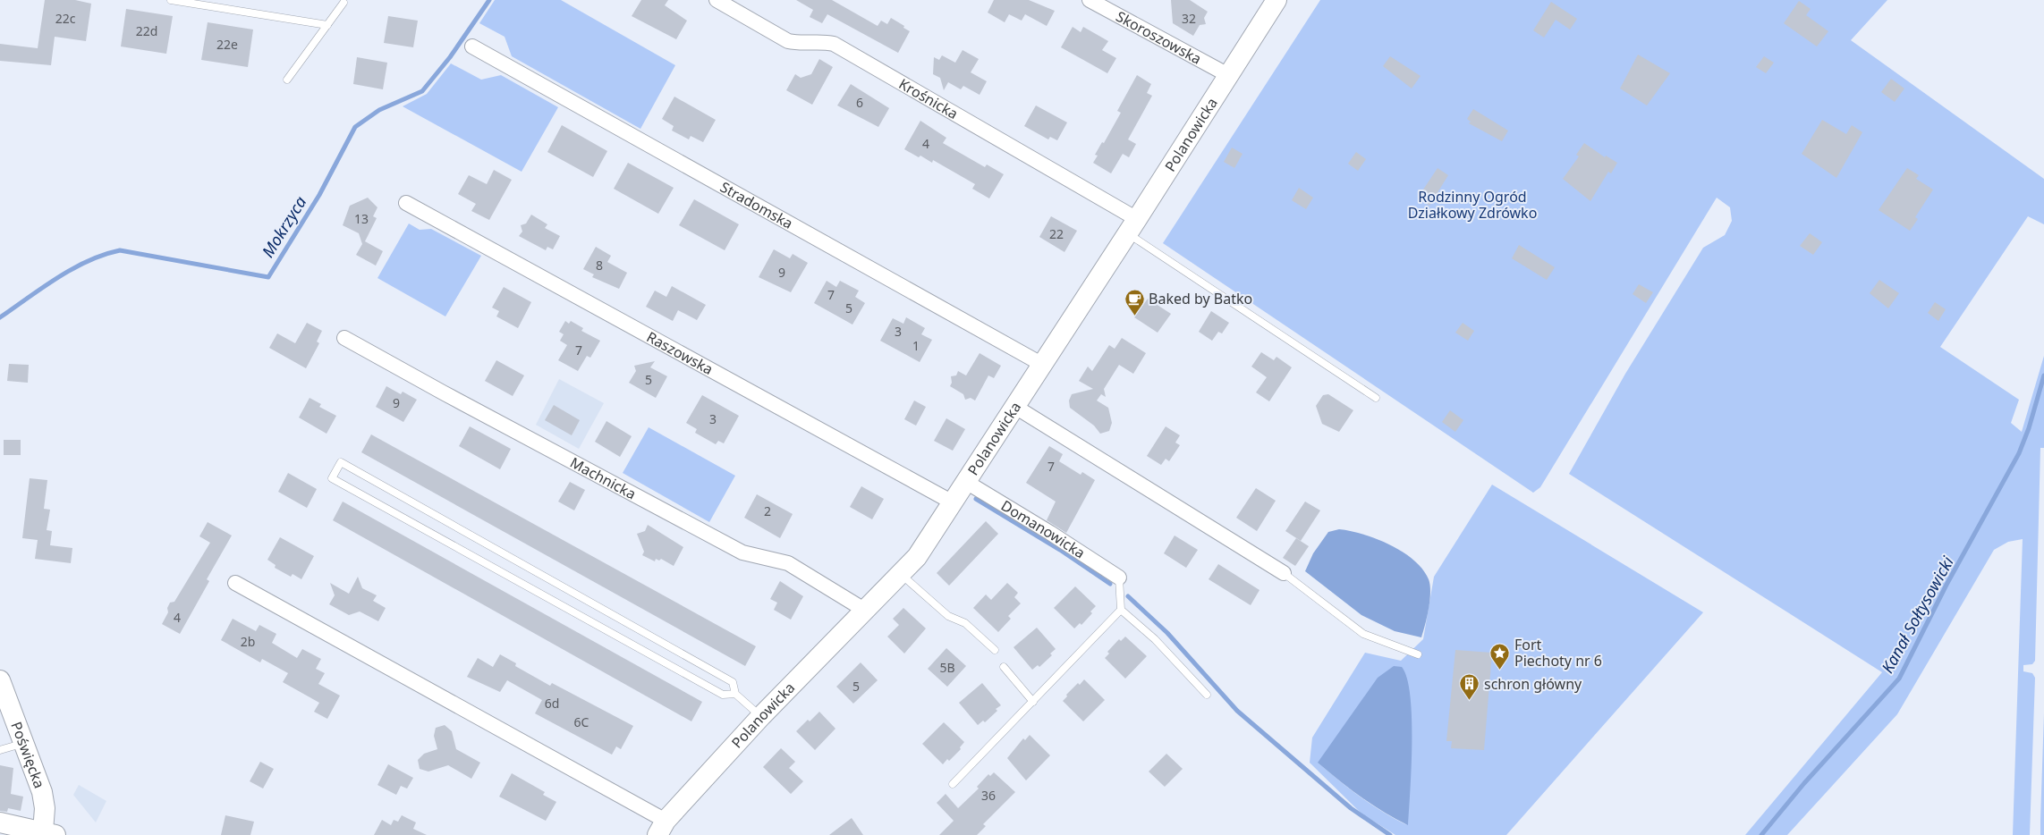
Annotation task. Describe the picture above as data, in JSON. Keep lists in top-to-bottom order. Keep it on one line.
{"streets":{"street":["Skoroszowska","Krośnicka","Polanowicka","Stradomska","Raszowska","Machnicka","Domanowicka","Poświęcka"]},"crossings":[["Skoroszowska","Polanowicka"],["Krośnicka","Polanowicka"],["Polanowicka","Stradomska"],["Polanowicka","Raszowska"],["Polanowicka","Machnicka"],["Polanowicka","Domanowicka"]],"water":["Mokrzyca","Kanał Sołtysowicki"],"parks":["Rodzinny Ogród Działkowy Zdrówko"],"places":{"cafe":["Baked by Batko"],"place":["Fort Piechoty nr 6"],"building":["schron główny"]},"house_numbers":["22c","32","22d","22e","6","4","13","22","8","9","7","5","3","1","7","5","9","3","7","2","4","2b","5B","5","6d","6C","36"]}
